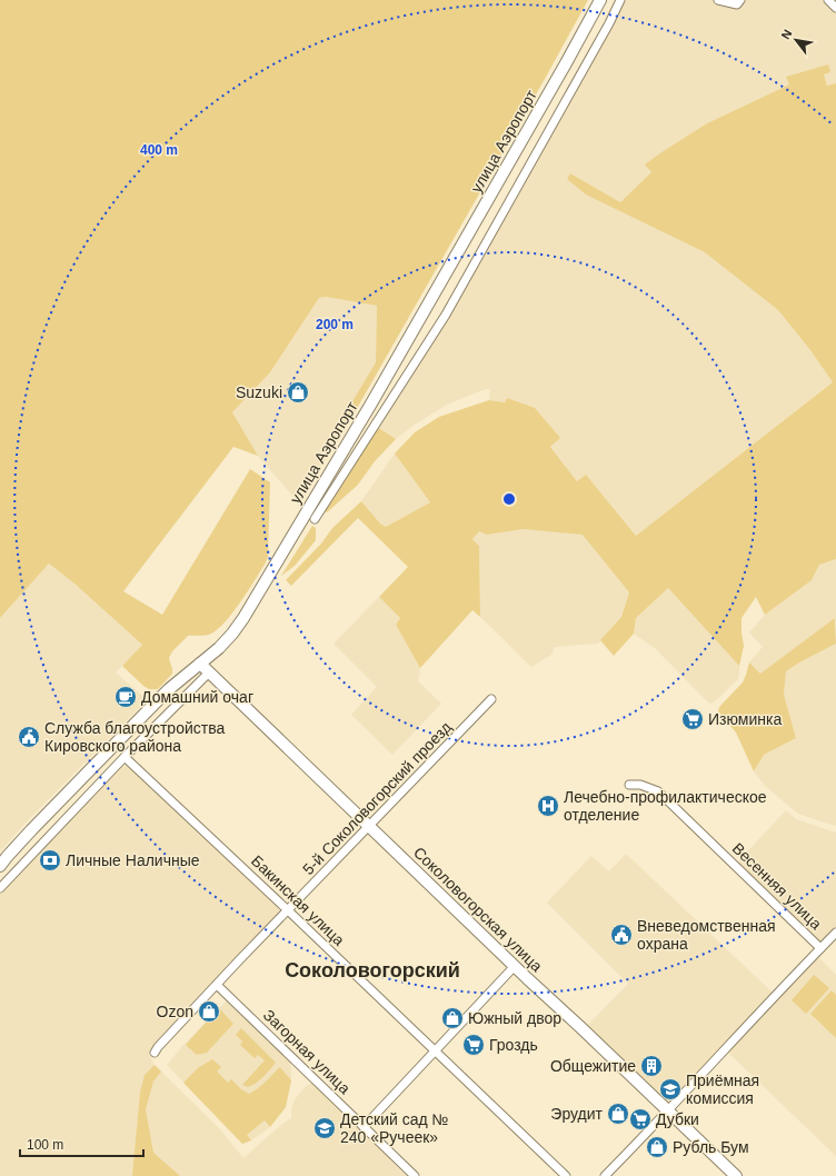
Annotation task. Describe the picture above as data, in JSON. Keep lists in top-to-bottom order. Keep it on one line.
{"streets":{"main road":["улица Аэропорт","Соколовогорская улица"],"street":["5-й Соколовогорский проезд","Весенняя улица","Бакинская улица","Загорная улица"]},"crossings":[["улица Аэропорт","Соколовогорская улица"],["5-й Соколовогорский проезд","Бакинская улица"],["5-й Соколовогорский проезд","Соколовогорская улица"],["5-й Соколовогорский проезд","Загорная улица"]],"districts":["Соколовогорский"],"places":{"shop":["Suzuki","Ozon","Южный двор","Эрудит","Рубль Бум"],"cafe":["Домашний очаг"],"supermarket":["Изюминка","Гроздь","Дубки"],"public building":["Служба благоустройства Кировского района","Вневедомственная охрана"],"hospital":["Лечебно-профилактическое отделение"],"bank":["Личные Наличные"],"building":["Общежитие"],"school or university":["Приёмная комиссия","Детский сад № 240 «Ручеек»"]},"scale_bar":"100 m","north":"top left","rings":["400 m","200 m"]}
